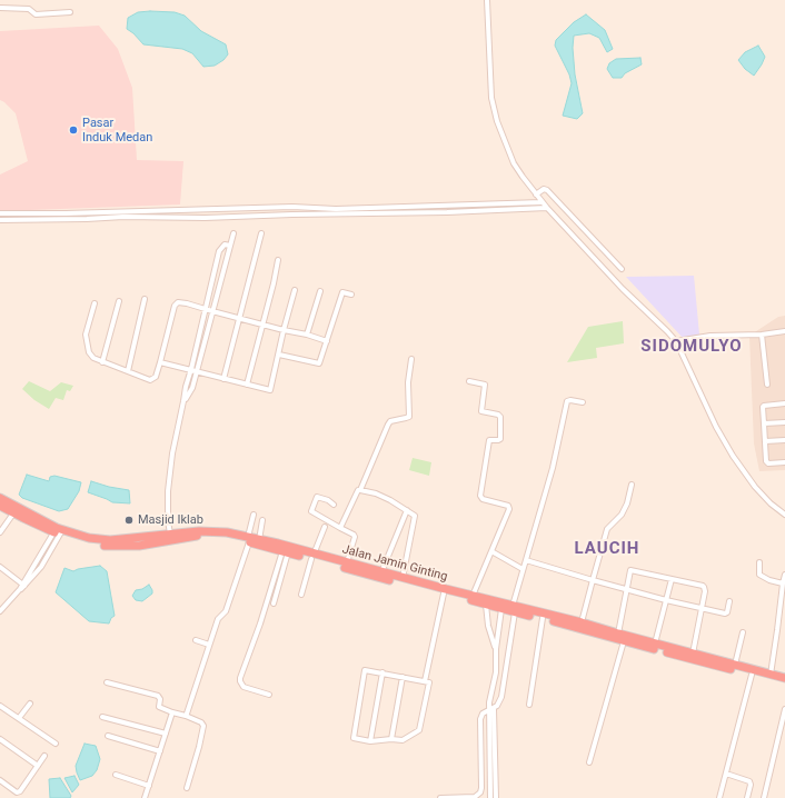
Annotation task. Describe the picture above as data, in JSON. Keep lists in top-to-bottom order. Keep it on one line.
{"streets":{"highway":["Jalan Jamin Ginting"]},"districts":["SIDOMULYO","LAUCIH"],"places":["Pasar Induk Medan","Masjid Iklab"]}
